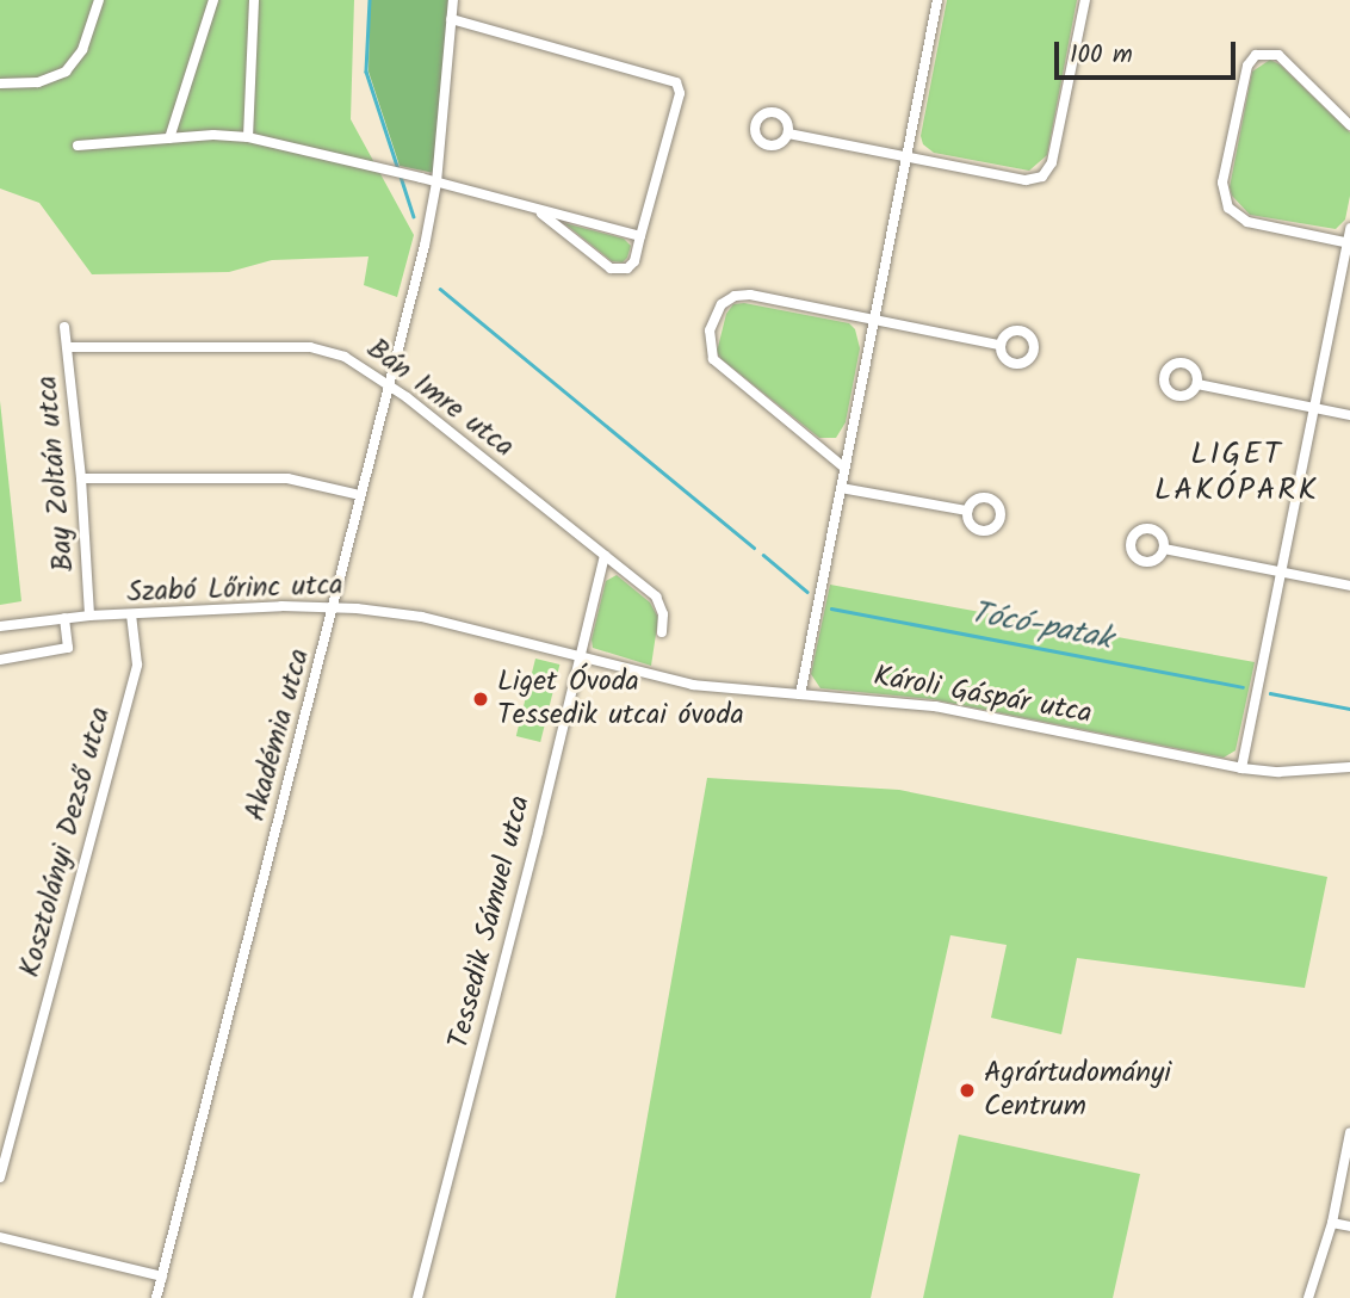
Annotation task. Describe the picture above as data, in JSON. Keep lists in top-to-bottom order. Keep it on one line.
{"streets":{"street":["Bán Imre utca","Bay Zoltán utca","Szabó Lőrinc utca","Károli Gáspár utca","Akadémia utca","Kosztolányi Dezső utca","Tessedik Sámuel utca"]},"crossings":[["Bán Imre utca","Bay Zoltán utca"],["Bán Imre utca","Akadémia utca"],["Bán Imre utca","Tessedik Sámuel utca"],["Bay Zoltán utca","Szabó Lőrinc utca"],["Szabó Lőrinc utca","Károli Gáspár utca"],["Szabó Lőrinc utca","Akadémia utca"],["Szabó Lőrinc utca","Kosztolányi Dezső utca"],["Szabó Lőrinc utca","Tessedik Sámuel utca"]],"districts":["LIGET LAKÓPARK"],"water":["Tócó-patak"],"places":["Liget Óvoda Tessedik utcai óvoda","Agrártudományi Centrum"],"scale_bar":"100 m"}
